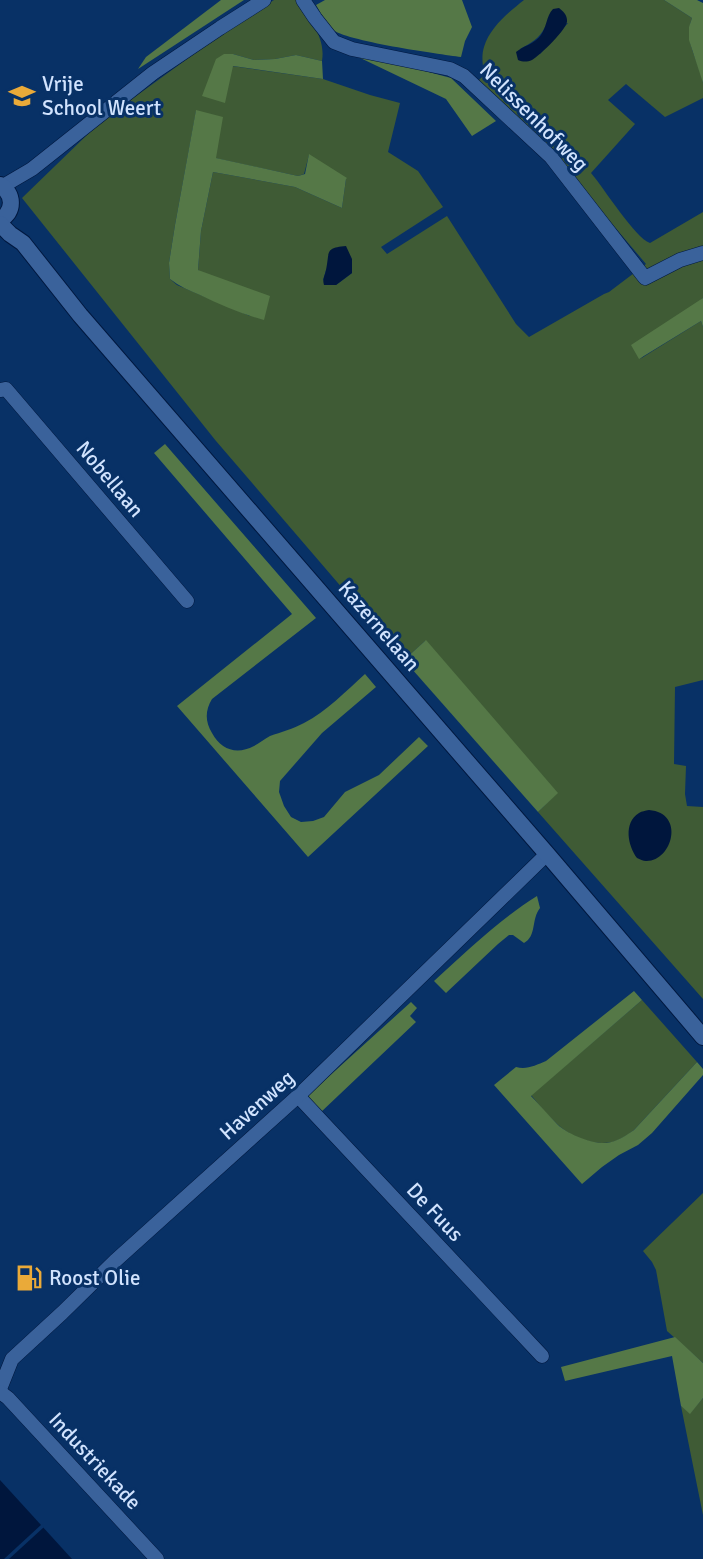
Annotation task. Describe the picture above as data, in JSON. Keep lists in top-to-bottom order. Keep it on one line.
{"streets":{"street":["Nelissenhofweg","Nobellaan","Kazernelaan","Havenweg","De Fuus","Industriekade"]},"crossings":[["Kazernelaan","Havenweg"],["Havenweg","De Fuus"],["Havenweg","Industriekade"]],"places":{"school or university":["Vrije School Weert"],"fuel station":["Roost Olie"]}}
